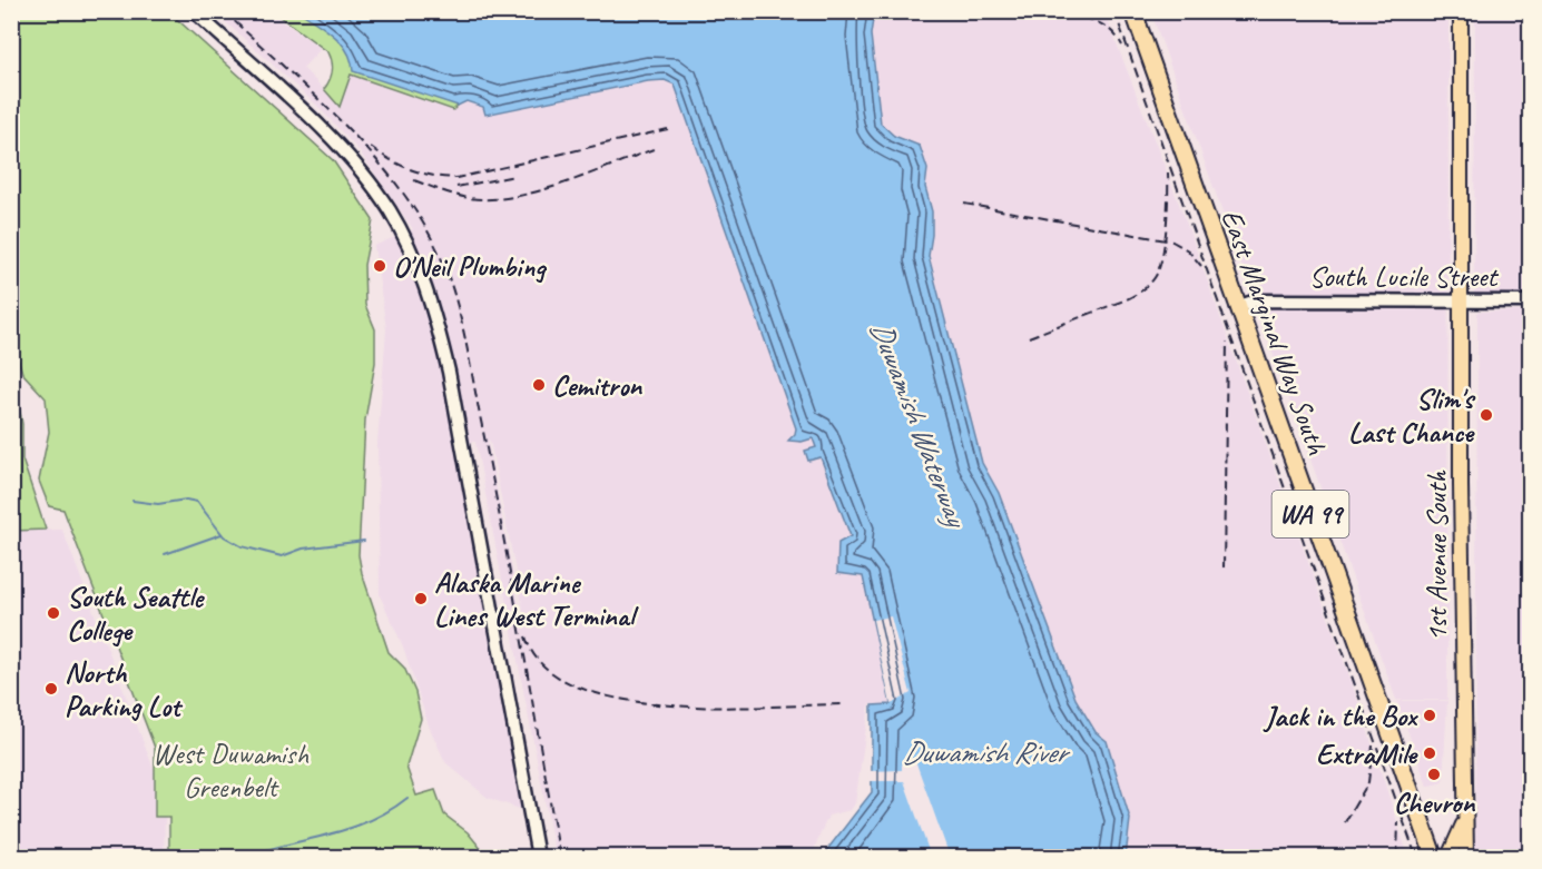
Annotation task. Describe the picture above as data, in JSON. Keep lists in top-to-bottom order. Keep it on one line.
{"streets":{"highway":["East Marginal Way South","WA 99"],"main road":["South Lucile Street","1st Avenue South"]},"crossings":[["South Lucile Street","East Marginal Way South"],["South Lucile Street","1st Avenue South"]],"water":["Duwamish Waterway","Duwamish River"],"parks":["West Duwamish Greenbelt"],"places":["O'Neil Plumbing","Cemitron","Slim's Last Chance","Alaska Marine Lines West Terminal","South Seattle College","North Parking Lot","Jack in the Box","ExtraMile","Chevron"]}
